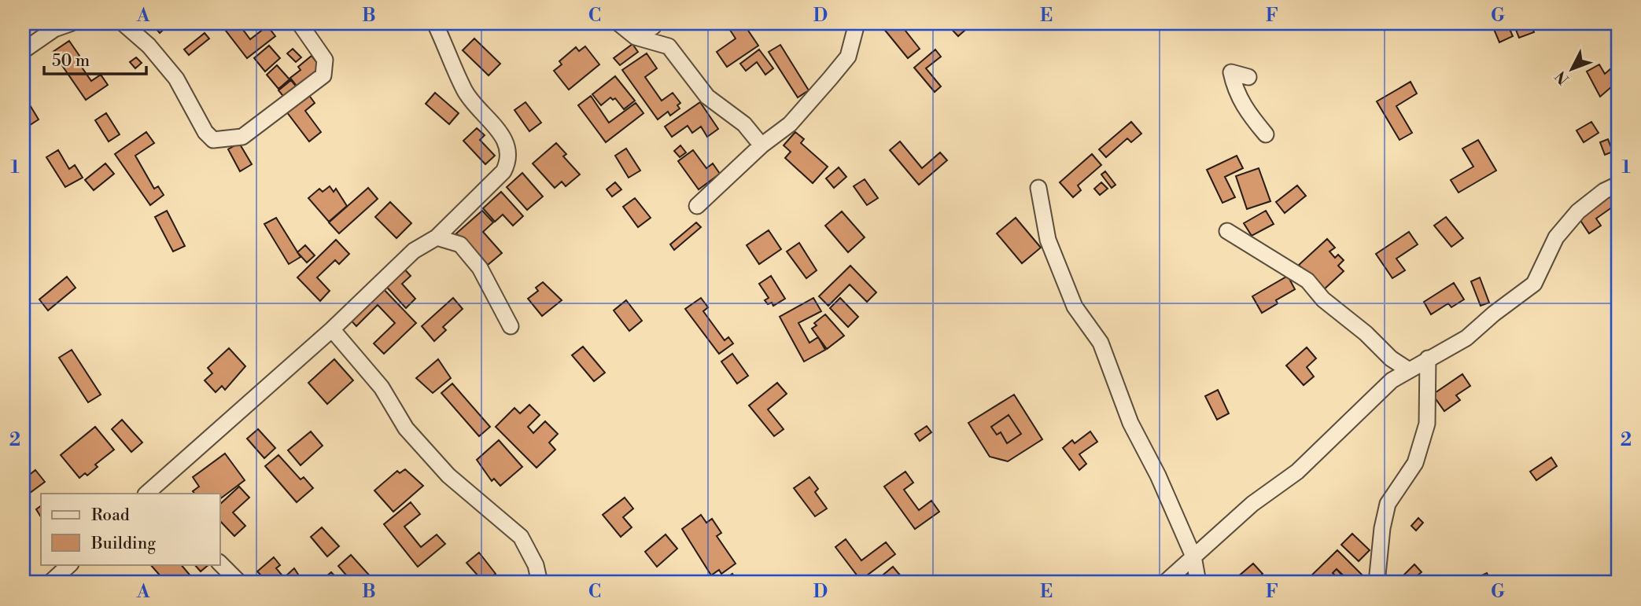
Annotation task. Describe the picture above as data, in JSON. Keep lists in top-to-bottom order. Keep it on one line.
{"legend":["Road","Building"],"scale_bar":"50 m","north":"bottom left","grid":{"columns":["A","B","C","D","E","F","G"],"rows":["1","2"]}}
